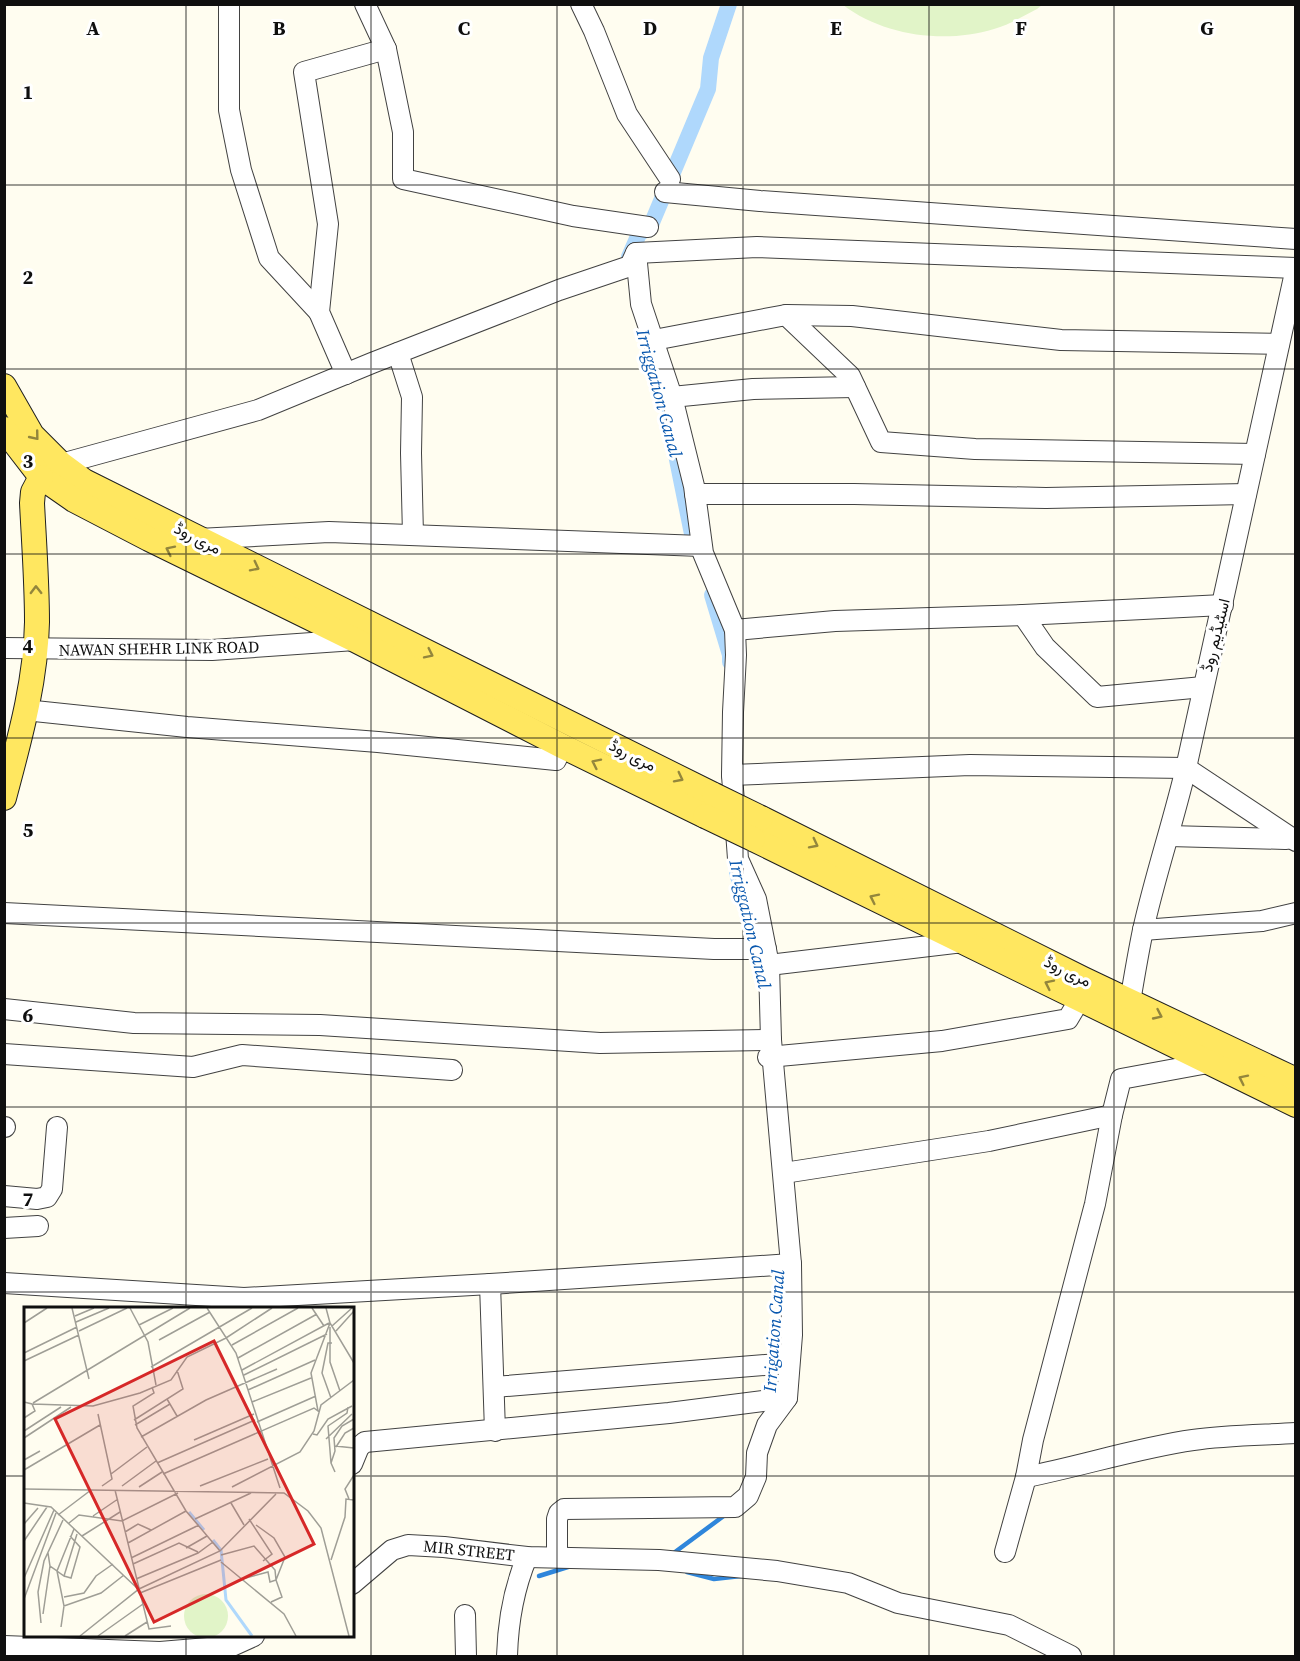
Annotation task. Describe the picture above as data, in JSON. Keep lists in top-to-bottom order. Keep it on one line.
{"streets":{"main road":["مری روڈ"],"street":["اسٹیڈیم روڈ","NAWAN SHEHR LINK ROAD","MIR STREET"]},"crossings":[["مری روڈ","اسٹیڈیم روڈ"],["مری روڈ","NAWAN SHEHR LINK ROAD"]],"water":["Irriggation Canal","Irrigation Canal"],"grid":{"columns":["A","B","C","D","E","F","G"],"rows":["1","2","3","4","5","6","7"]}}
